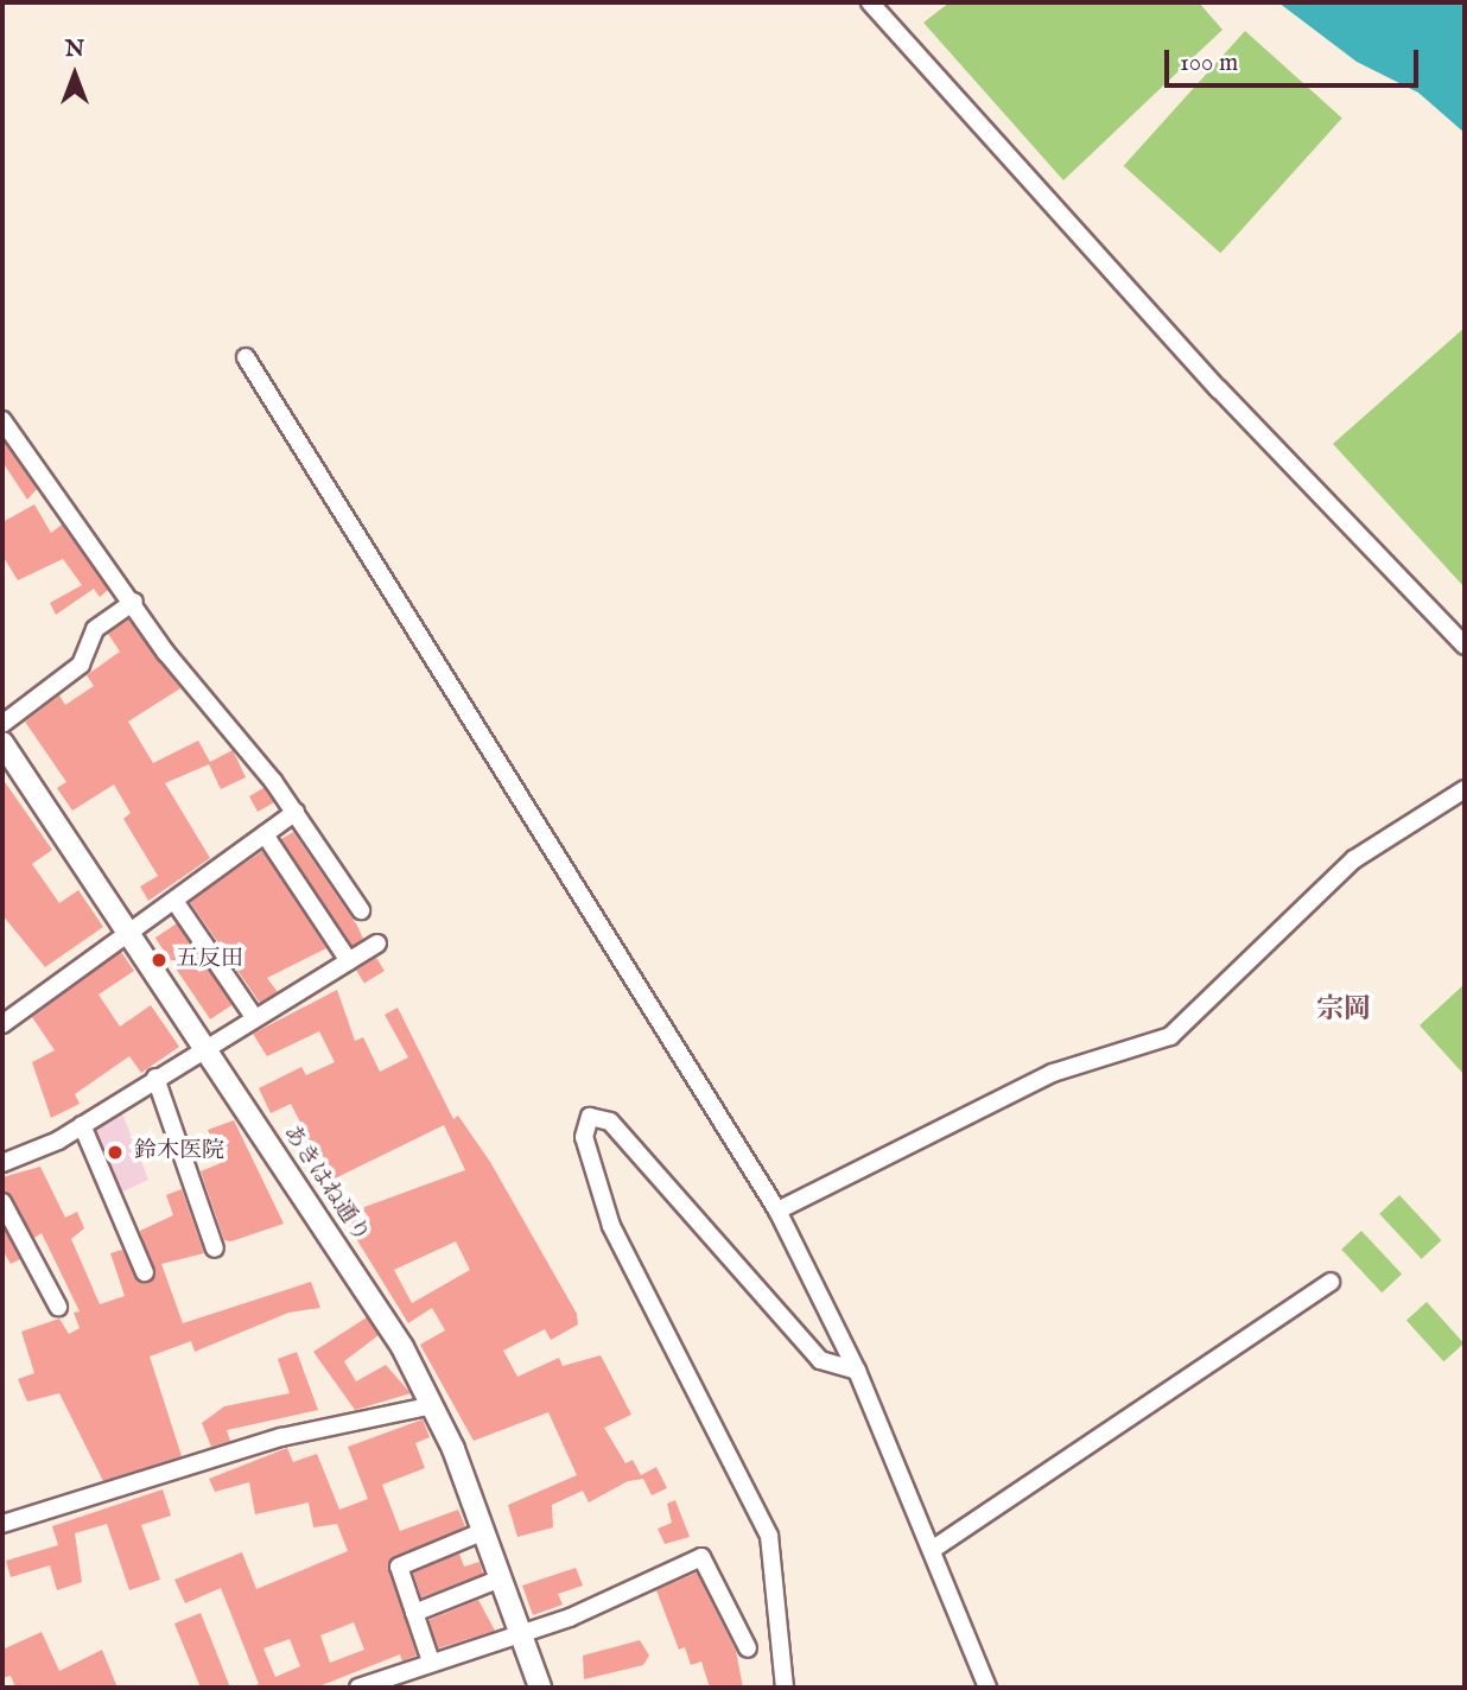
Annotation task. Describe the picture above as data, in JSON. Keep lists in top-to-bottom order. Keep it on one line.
{"streets":{"street":["あきはね通り"]},"districts":["宗岡"],"places":["五反田","鈴木医院"],"scale_bar":"100 m","north":"top"}
